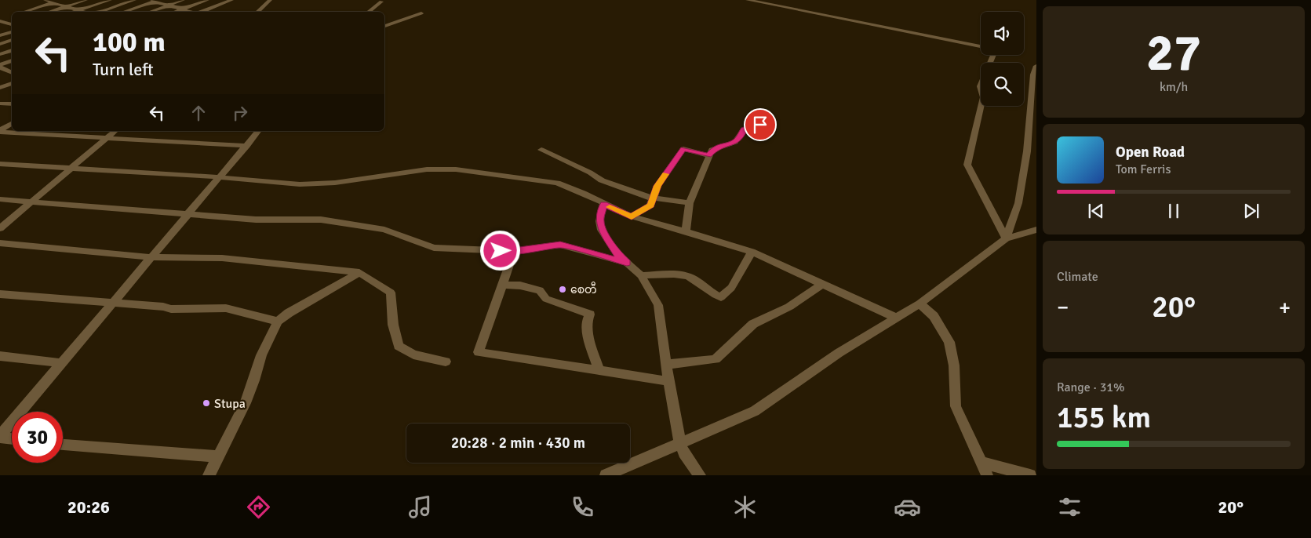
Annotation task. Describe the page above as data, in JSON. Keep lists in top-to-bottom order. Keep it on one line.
{"places":["စေတီ","Stupa"],"page":{"tile":[["27","km/h"],"Climate",["Range · 31%","155 km"]],"turn":["100 m","Turn left"],"song":["Open Road","Tom Ferris"],"heat":["−","20°","+"],"limit":"30","trip":"20:28 · 2 min · 430 m","tabs":["20:26","20°"]}}
